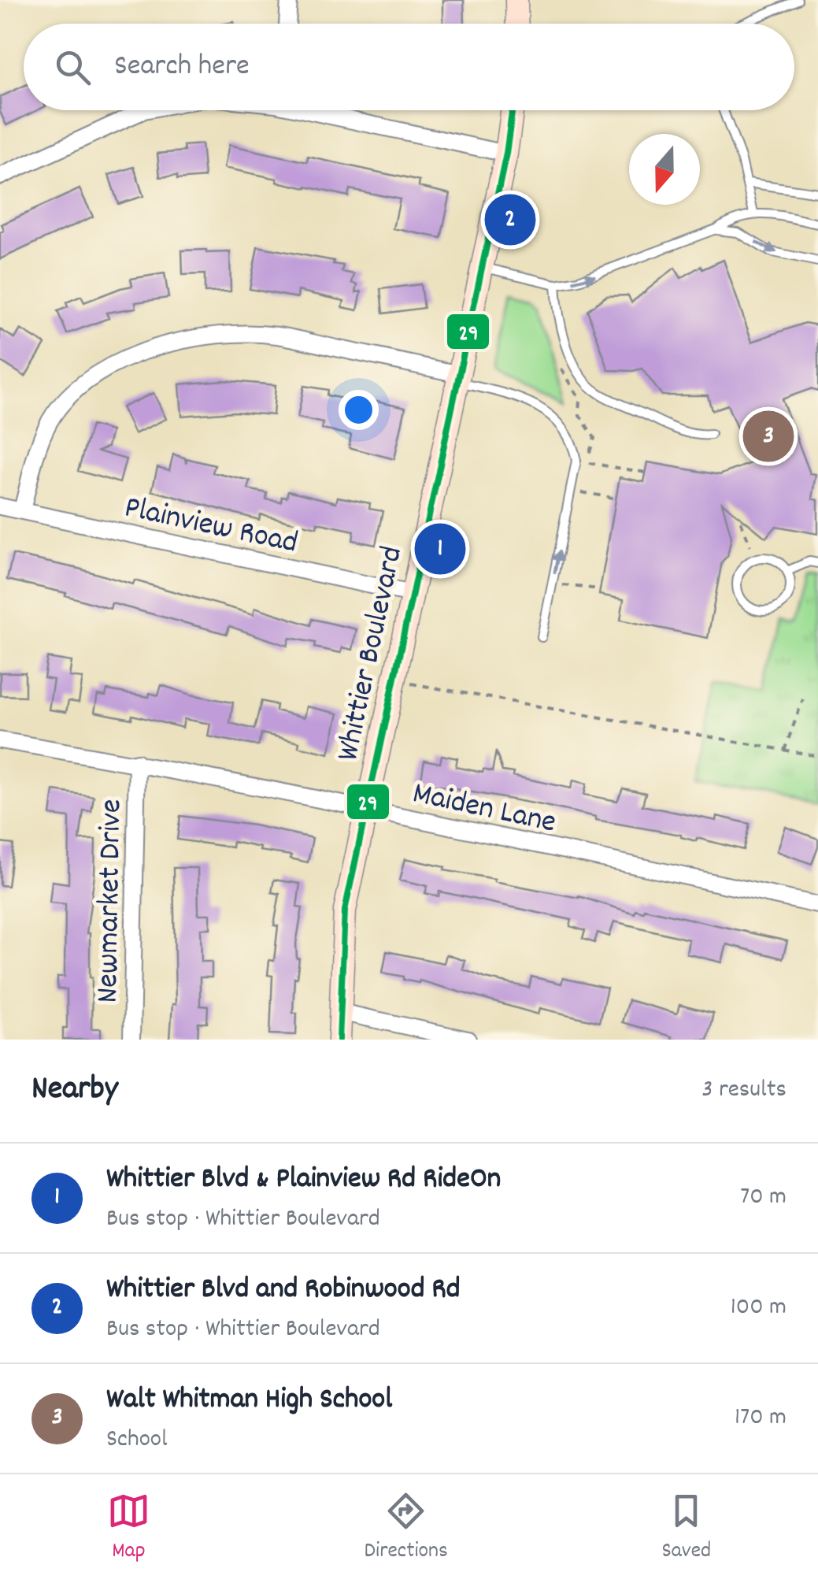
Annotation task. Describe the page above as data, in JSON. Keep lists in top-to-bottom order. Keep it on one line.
{"streets":{"street":["Plainview Road","Whittier Boulevard","Maiden Lane","Newmarket Drive"]},"crossings":[["Plainview Road","Whittier Boulevard"],["Whittier Boulevard","Maiden Lane"],["Maiden Lane","Newmarket Drive"]],"lines":["transit line 29"],"north":"bottom","page":{"search":"Search here","pins":["2","3","1"],"heading":["Nearby","3 results"],"list":[{"mark":"1","name":"Whittier Blvd & Plainview Rd RideOn","note":"Bus stop · Whittier Boulevard","value":"70 m"},{"mark":"2","name":"Whittier Blvd and Robinwood Rd","note":"Bus stop · Whittier Boulevard","value":"100 m"},{"mark":"3","name":"Walt Whitman High School","note":"School","value":"170 m"}],"nav":["Map","Directions","Saved"]}}
